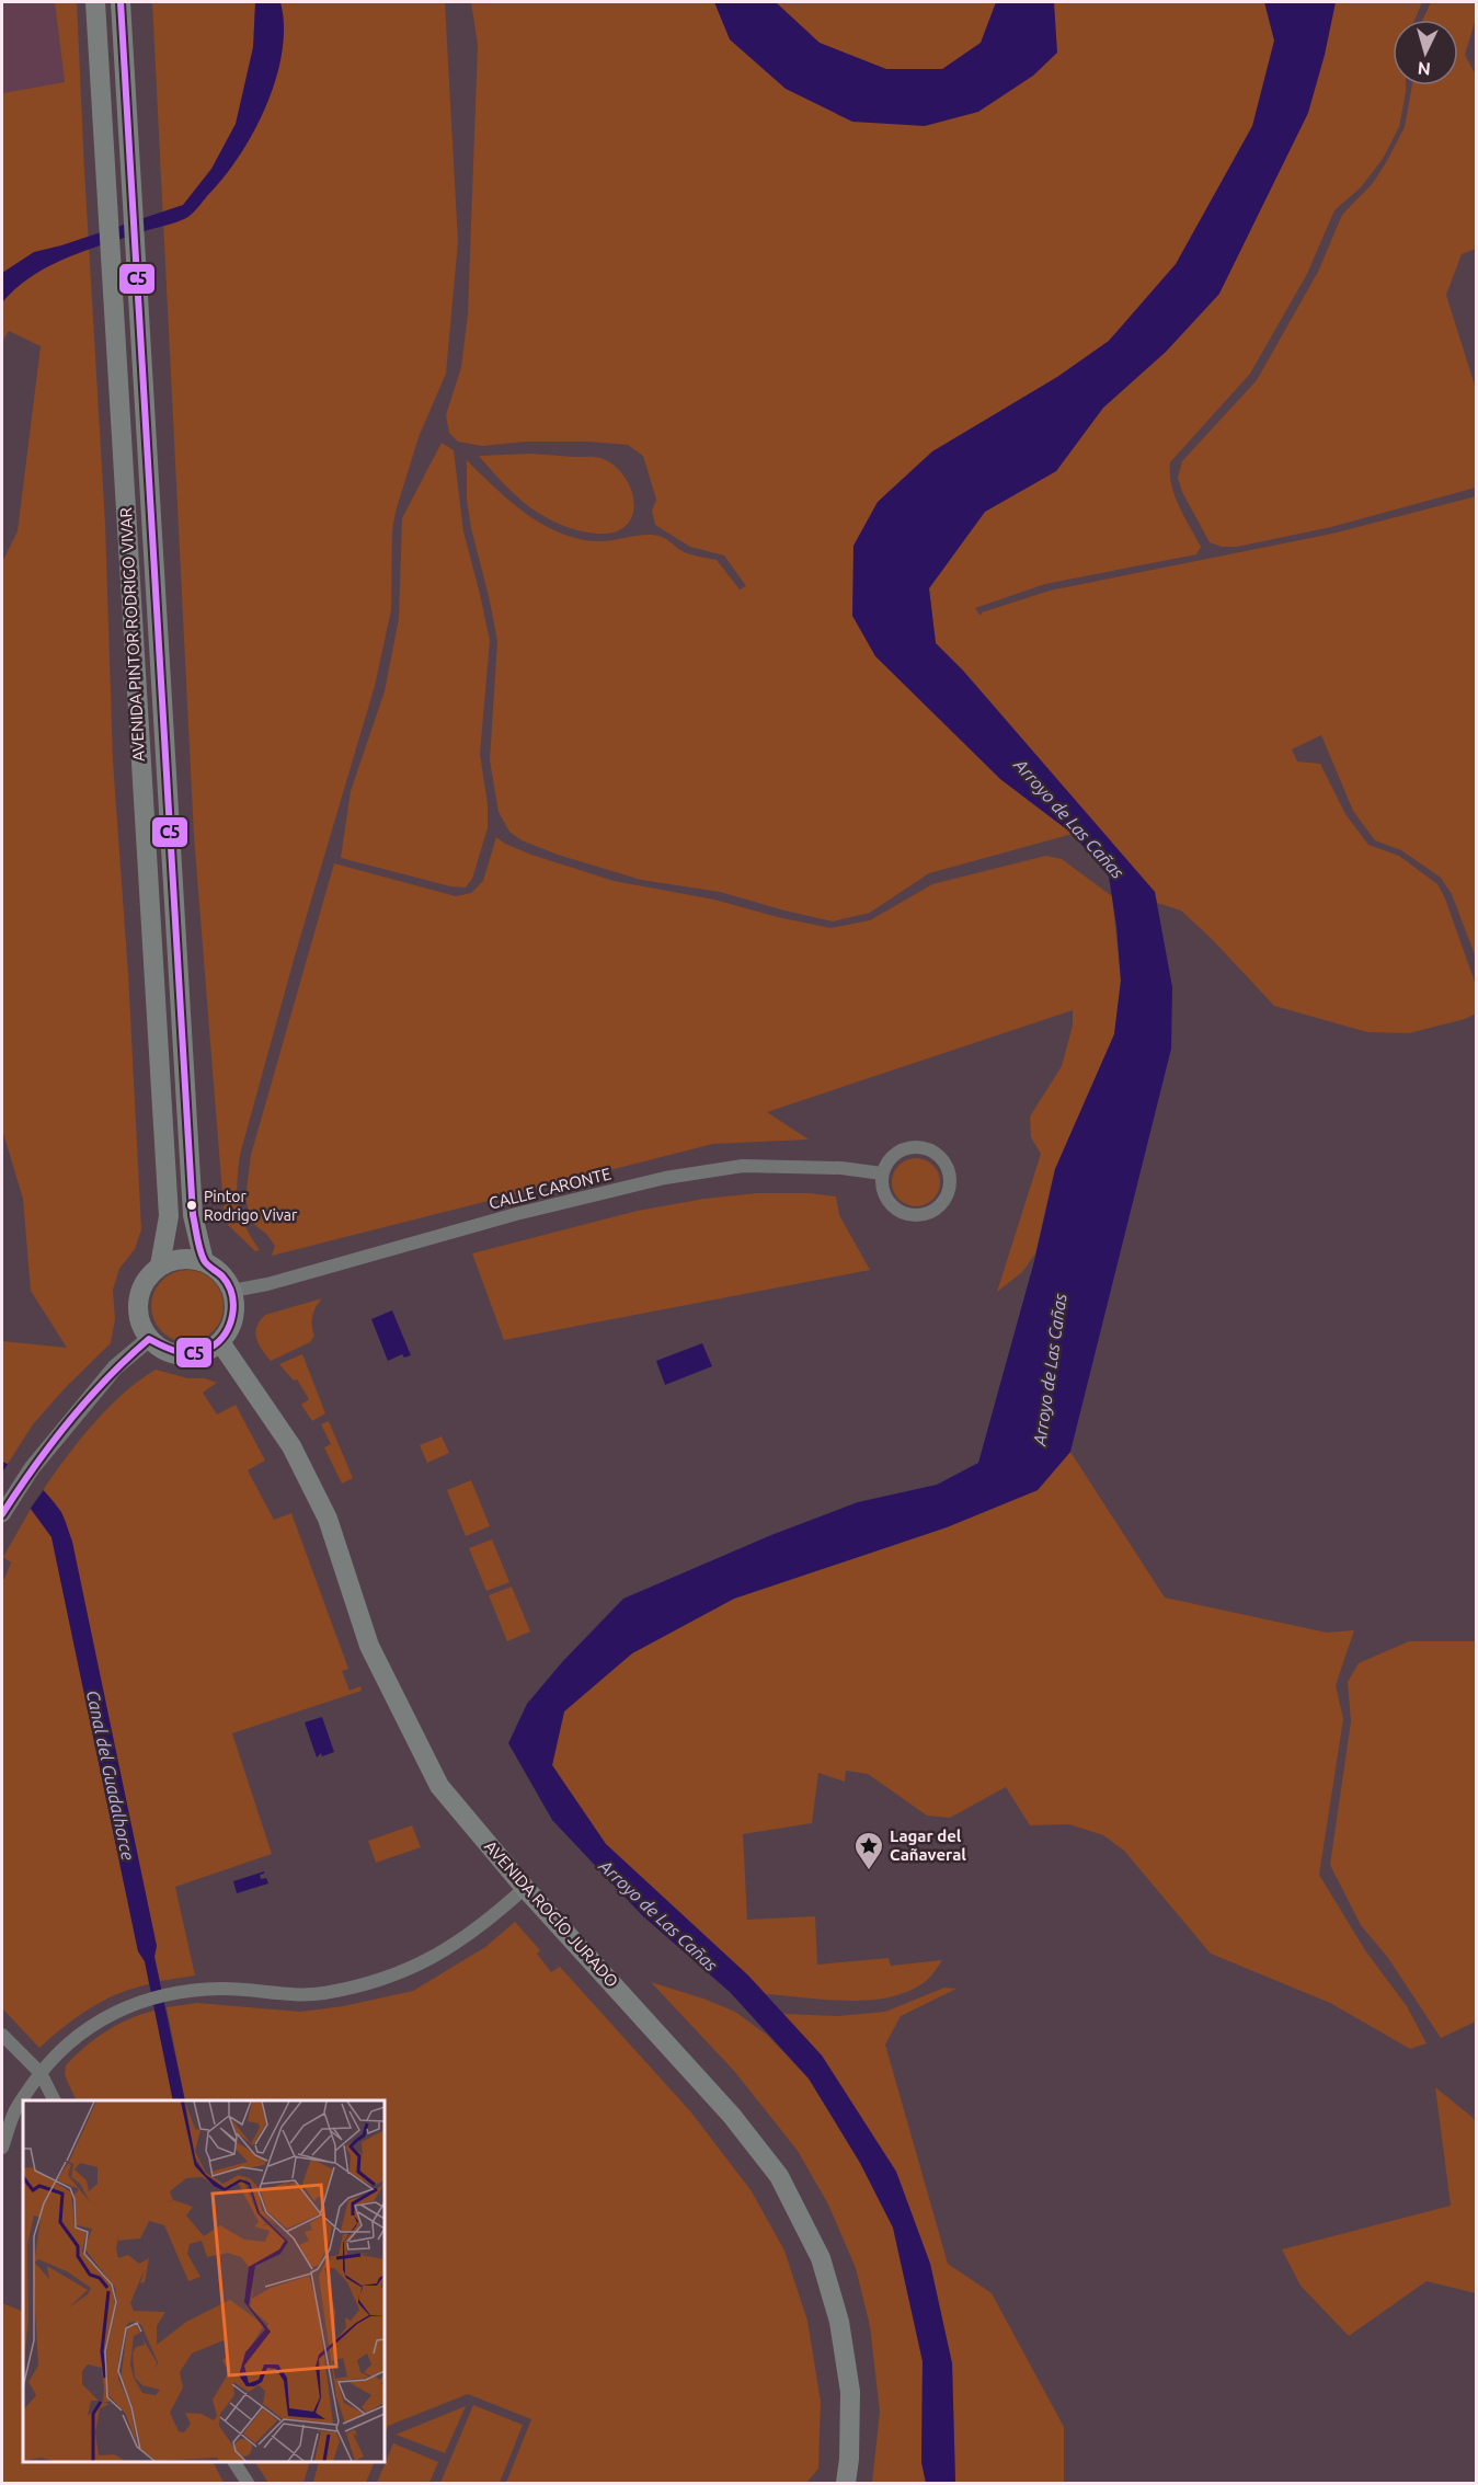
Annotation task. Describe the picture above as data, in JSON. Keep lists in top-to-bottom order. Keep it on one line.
{"streets":{"main road":["AVENIDA PINTOR RODRIGO VIVAR","AVENIDA ROCÍO JURADO"],"street":["CALLE CARONTE"]},"crossings":[["AVENIDA PINTOR RODRIGO VIVAR","CALLE CARONTE"],["AVENIDA PINTOR RODRIGO VIVAR","AVENIDA ROCÍO JURADO"],["CALLE CARONTE","AVENIDA ROCÍO JURADO"]],"water":["Arroyo de Las Cañas","Canal del Guadalhorce"],"places":{"other":["Pintor Rodrigo Vivar"],"place":["Lagar del Cañaveral"]},"lines":["transit line C5"],"north":"bottom"}
